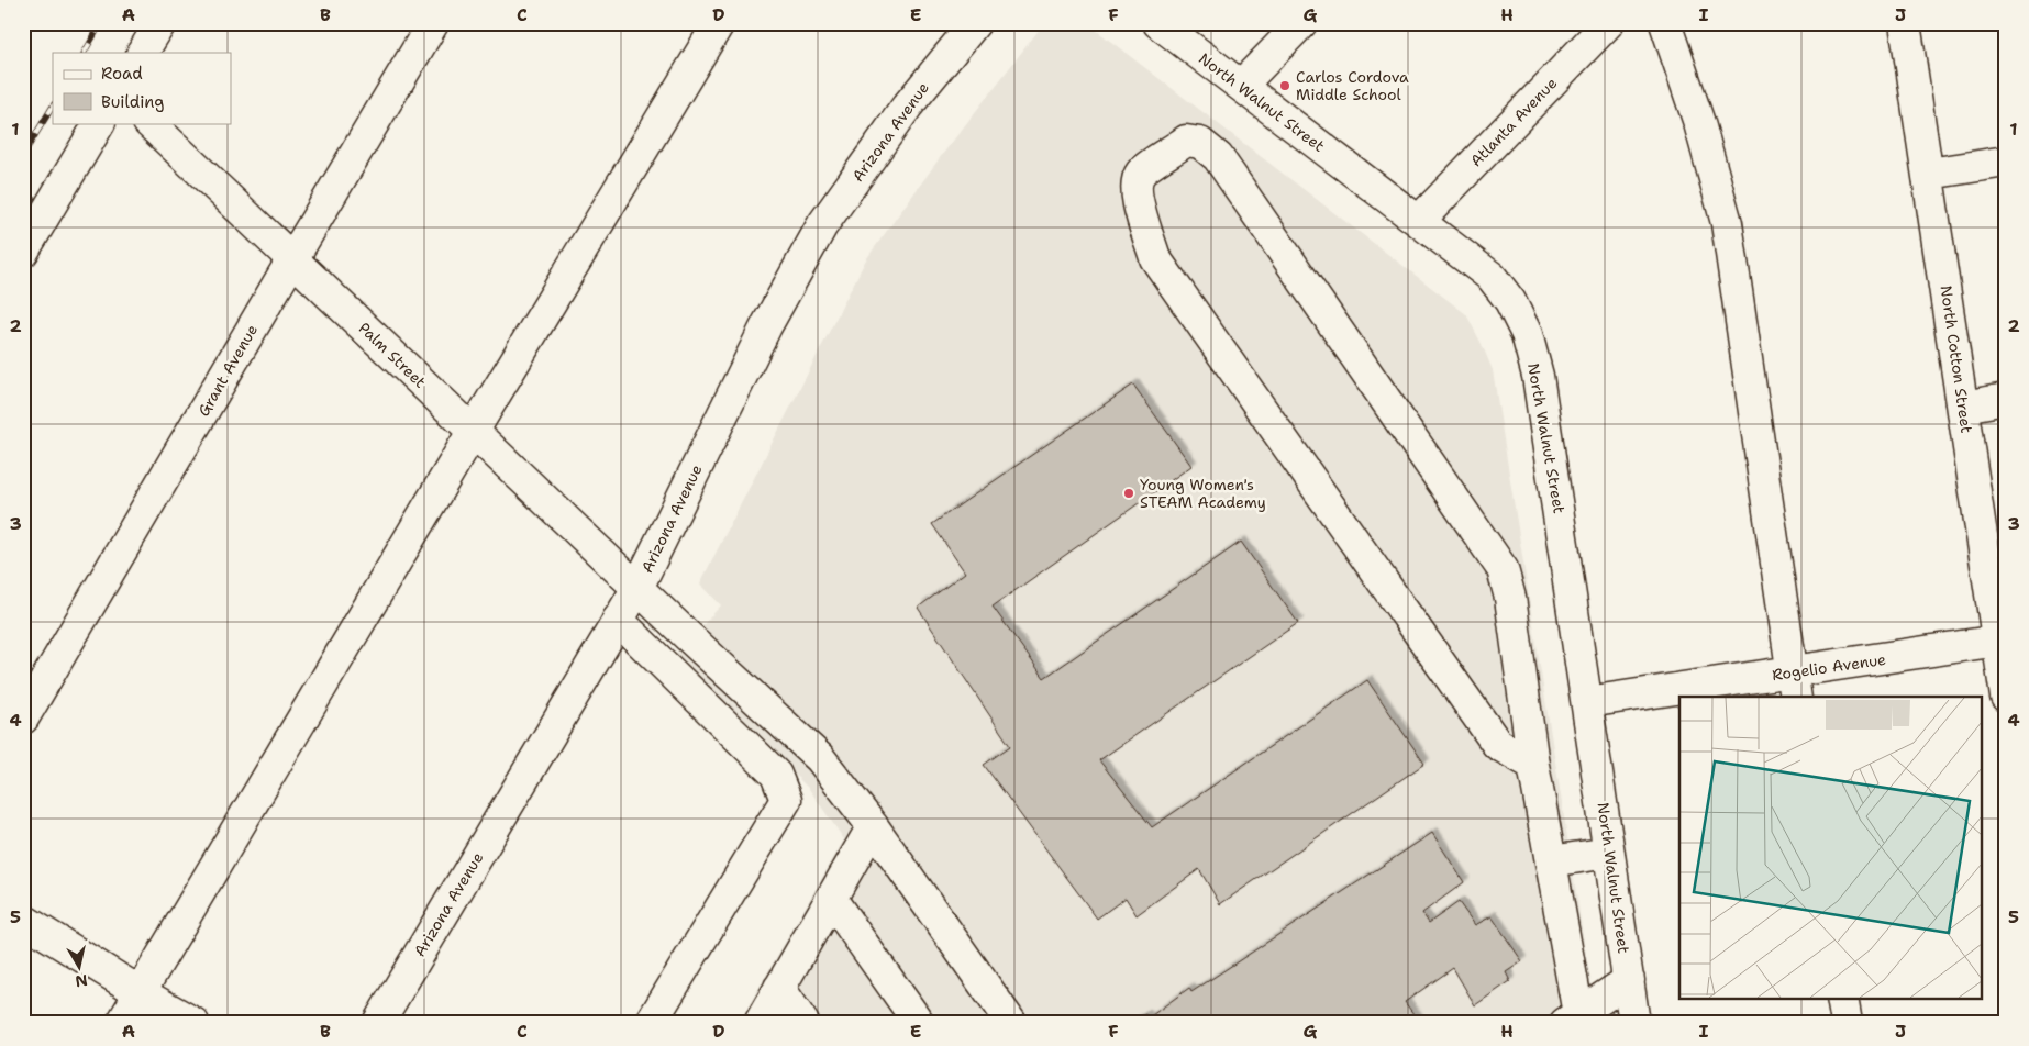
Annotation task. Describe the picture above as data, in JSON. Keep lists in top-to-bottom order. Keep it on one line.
{"streets":{"street":["North Walnut Street","Atlanta Avenue","Arizona Avenue","Palm Street","North Cotton Street","Grant Avenue","Rogelio Avenue"]},"crossings":[["North Walnut Street","Atlanta Avenue"],["North Walnut Street","Rogelio Avenue"],["Arizona Avenue","Palm Street"],["Palm Street","Grant Avenue"],["North Cotton Street","Rogelio Avenue"]],"places":["Carlos Cordova Middle School","Young Women's STEAM Academy"],"legend":["Road","Building"],"north":"bottom","grid":{"columns":["A","B","C","D","E","F","G","H","I","J"],"rows":["1","2","3","4","5"]}}
